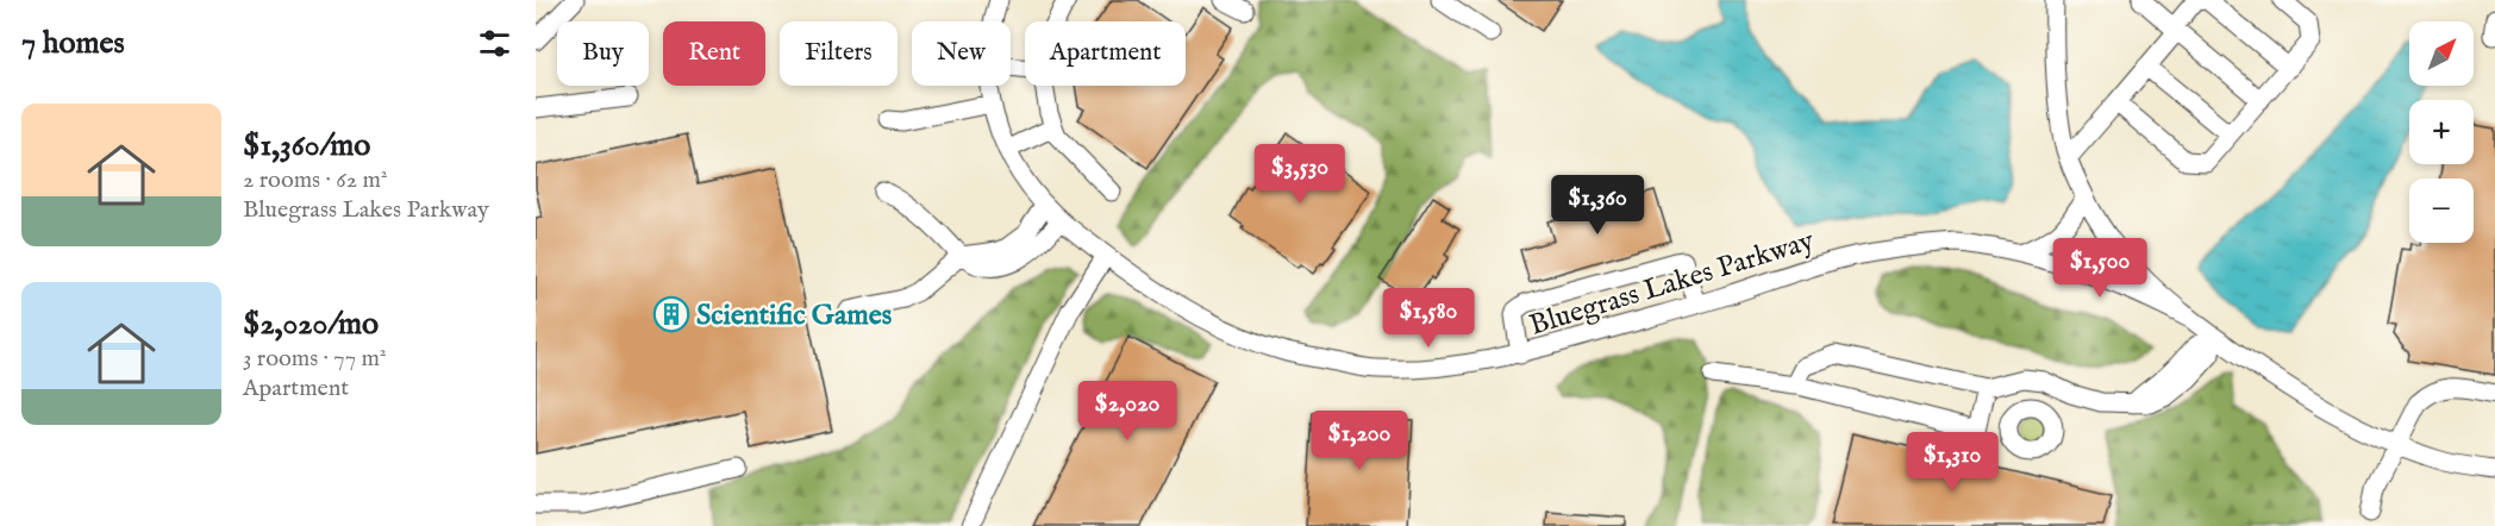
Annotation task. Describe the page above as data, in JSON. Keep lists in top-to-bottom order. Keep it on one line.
{"streets":{"street":["Bluegrass Lakes Parkway"]},"places":{"building":["Scientific Games"]},"north":"top right","page":{"heading":"7 homes","map_buttons":["+","−"],"chip":["Buy","Rent","Filters","New","Apartment"],"list":[{"name":"$1,360/mo","note":"2 rooms · 62 m² · Bluegrass Lakes Parkway"},{"name":"$2,020/mo","note":"3 rooms · 77 m² · Apartment"}],"price":["$3,530","$1,360","$1,500","$1,580","$2,020","$1,200","$1,310"]}}
